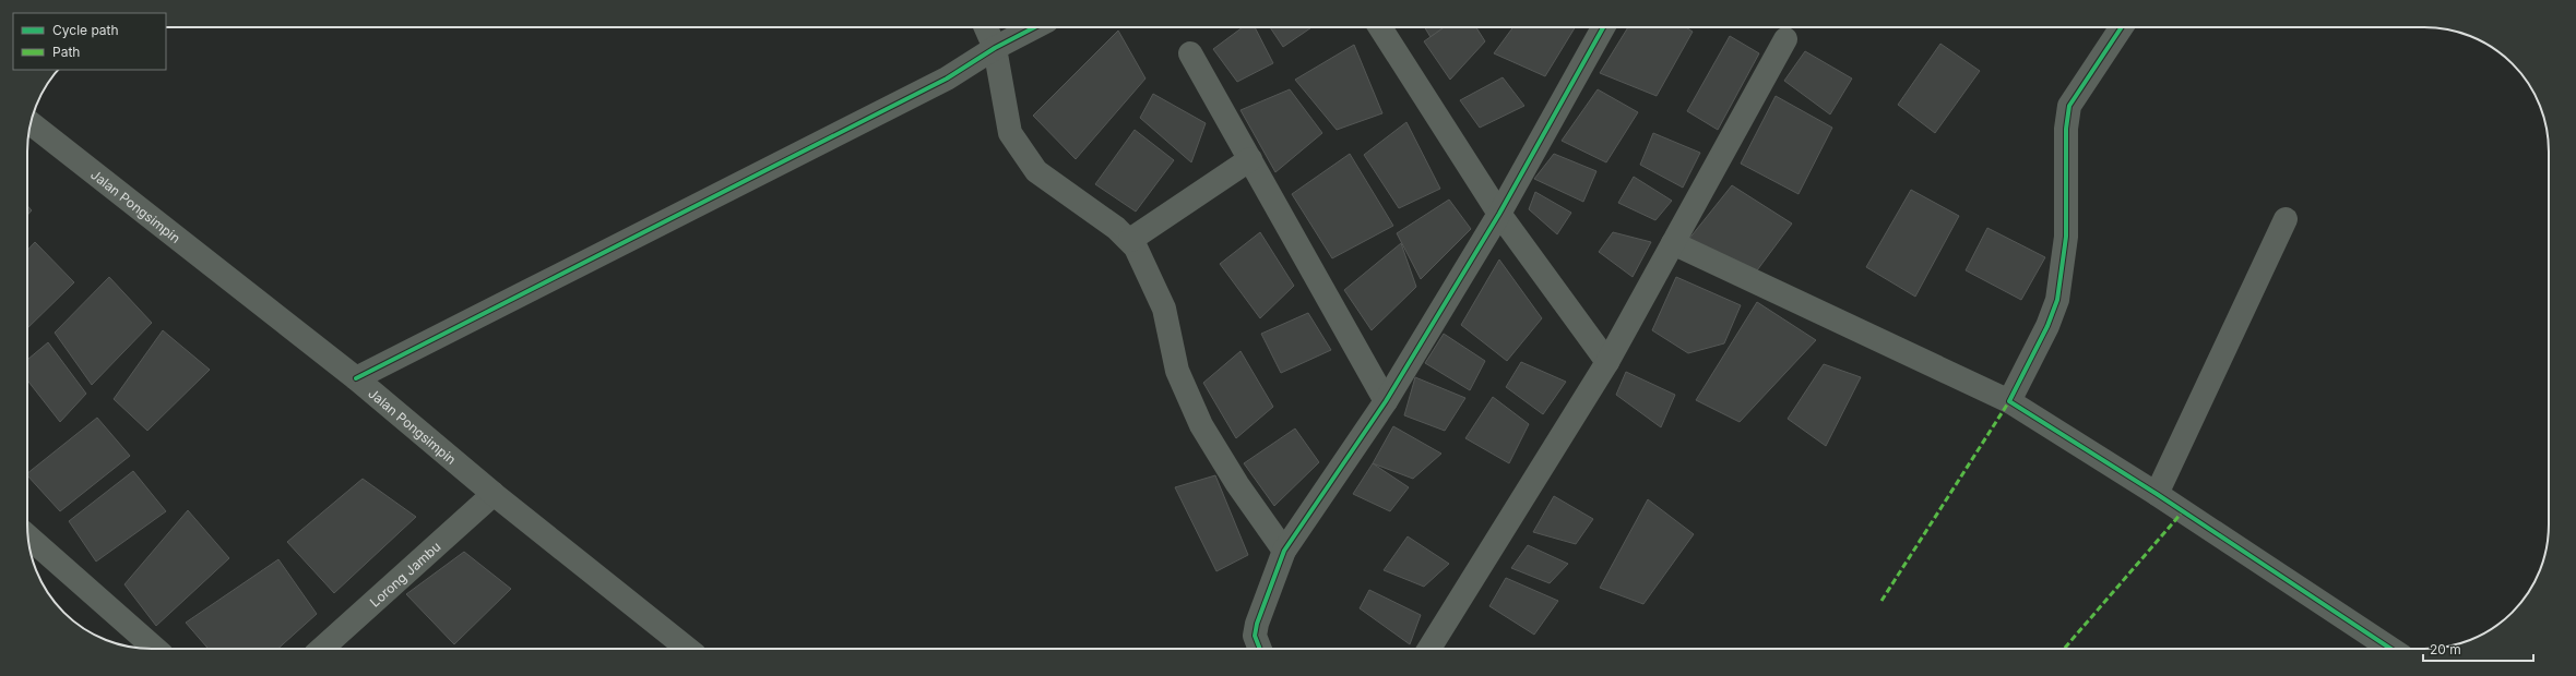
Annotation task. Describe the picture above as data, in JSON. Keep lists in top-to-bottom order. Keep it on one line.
{"streets":{"street":["Jalan Pongsimpin","Lorong Jambu"]},"crossings":[["Jalan Pongsimpin","Lorong Jambu"]],"legend":["Cycle path","Path"],"scale_bar":"20 m"}
